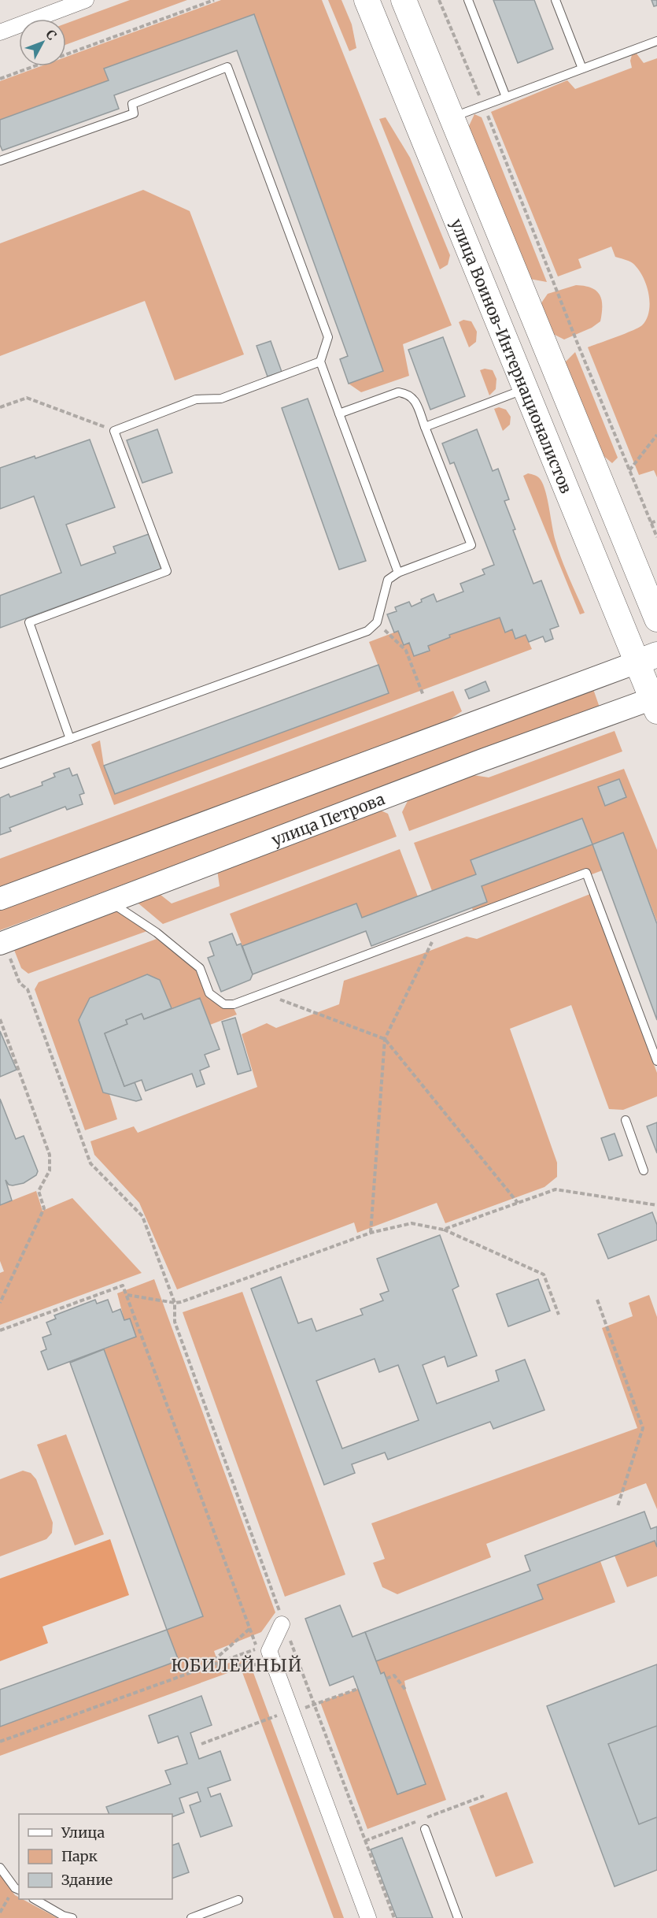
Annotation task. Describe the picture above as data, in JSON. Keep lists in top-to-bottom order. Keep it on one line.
{"streets":{"main road":["улица Воинов-Интернационалистов","улица Петрова"]},"crossings":[["улица Воинов-Интернационалистов","улица Петрова"]],"districts":["ЮБИЛЕЙНЫЙ"],"legend":["Улица","Парк","Здание"],"north":"top right"}
